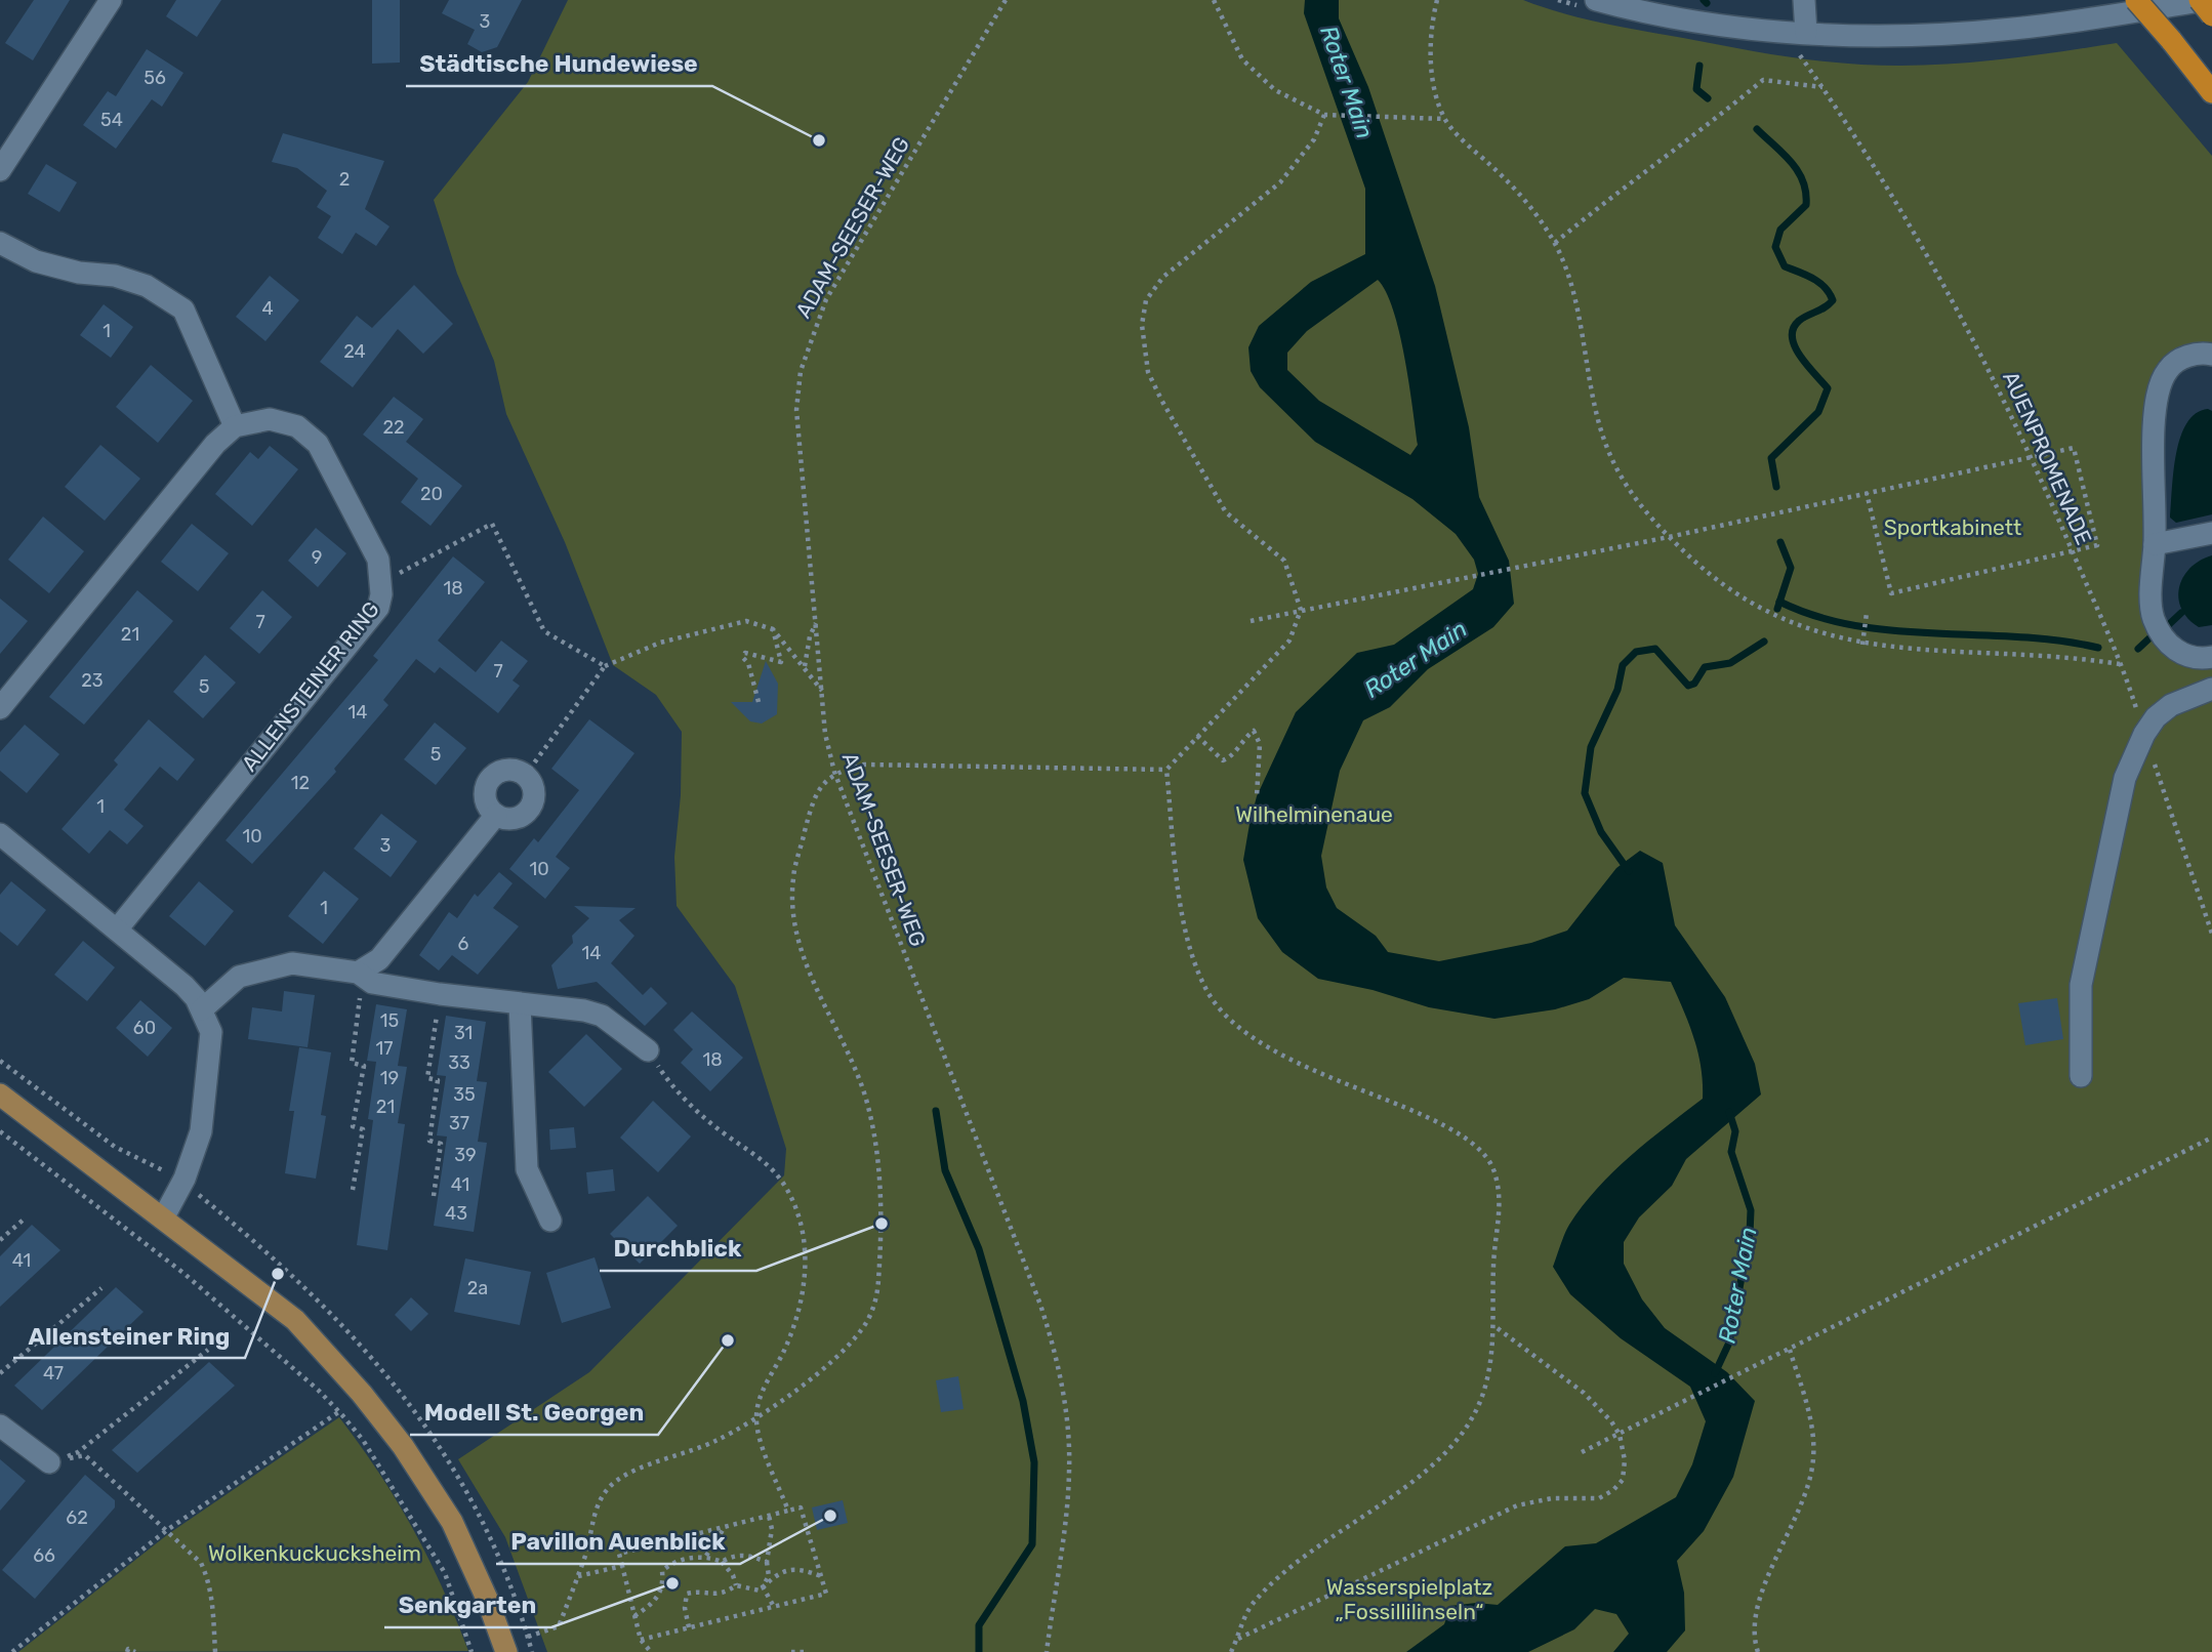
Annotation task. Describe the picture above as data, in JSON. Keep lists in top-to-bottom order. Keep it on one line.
{"streets":{"street":["ALLENSTEINER RING"],"path":["ADAM-SEESER-WEG","AUENPROMENADE"]},"water":["Roter Main"],"parks":["Sportkabinett","Wilhelminenaue","Wolkenkuckucksheim","Wasserspielplatz „Fossillilinseln“"],"places":["Städtische Hundewiese","Durchblick","Allensteiner Ring","Modell St. Georgen","Pavillon Auenblick","Senkgarten"],"house_numbers":["3","56","54","2","4","1","24","22","20","9","18","7","21","7","23","5","14","5","12","1","10","3","10","1","6","14","15","60","31","17","18","33","19","35","21","37","39","41","43","41","2a","47","62","66"]}
